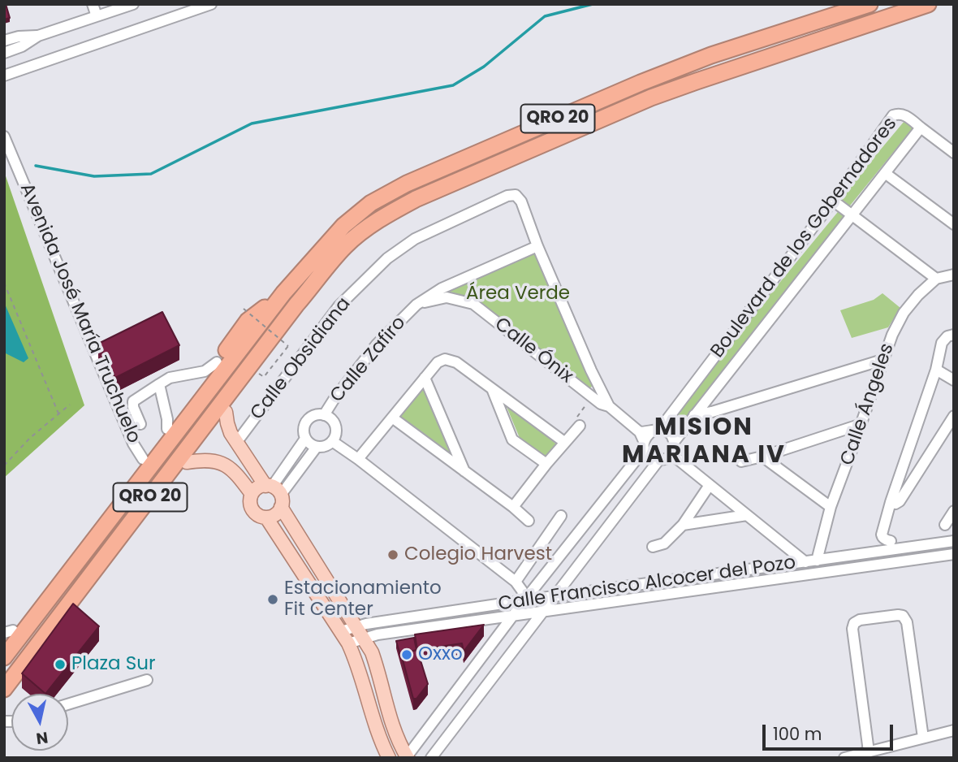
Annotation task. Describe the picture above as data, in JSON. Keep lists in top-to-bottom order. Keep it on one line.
{"streets":{"highway":["QRO 20"],"street":["Boulevard de los Gobernadores","Avenida José María Truchuelo","Calle Ónix","Calle Obsidiana","Calle Zafiro","Calle Ángeles","Calle Francisco Alcocer del Pozo"]},"crossings":[["Boulevard de los Gobernadores","Calle Ónix"],["Calle Ónix","Calle Zafiro"],["Calle Obsidiana","Calle Zafiro"],["Calle Ángeles","Calle Francisco Alcocer del Pozo"]],"districts":["MISION MARIANA IV"],"parks":["Área Verde"],"places":["Colegio Harvest","Estacionamiento Fit Center","Oxxo","Plaza Sur"],"scale_bar":"100 m","north":"bottom"}
